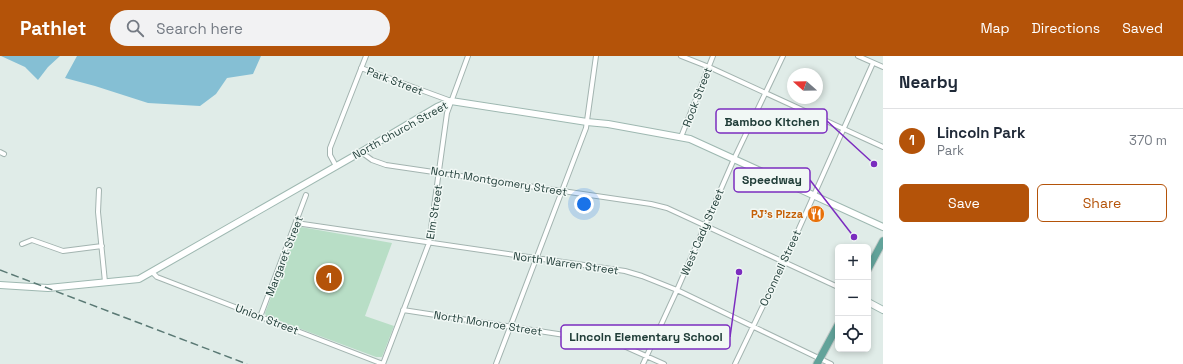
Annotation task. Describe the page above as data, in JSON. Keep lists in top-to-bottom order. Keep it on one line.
{"streets":{"main road":["North Church Street"],"street":["Park Street","Rock Street","North Montgomery Street","Elm Street","West Cady Street","Margaret Street","North Warren Street","Oconnell Street","Union Street","North Monroe Street"]},"crossings":[["Park Street","North Church Street"],["Park Street","Elm Street"],["Rock Street","North Church Street"],["North Church Street","North Montgomery Street"],["North Church Street","Elm Street"],["North Church Street","West Cady Street"],["North Church Street","Oconnell Street"],["North Church Street","Union Street"],["North Montgomery Street","Elm Street"],["North Montgomery Street","West Cady Street"],["North Montgomery Street","Oconnell Street"],["Elm Street","North Warren Street"],["Elm Street","Union Street"],["Elm Street","North Monroe Street"],["West Cady Street","North Warren Street"],["West Cady Street","North Monroe Street"],["Margaret Street","North Warren Street"],["Margaret Street","Union Street"],["North Warren Street","Oconnell Street"]],"places":{"other":["Bamboo Kitchen","Speedway","Lincoln Elementary School"],"restaurant":["PJ's Pizza"]},"north":"left","page":{"header":"Pathlet","search":"Search here","nav":["Map","Directions","Saved"],"heading":"Nearby","list":[{"mark":"1","name":"Lincoln Park","note":"Park","value":"370 m"}],"buttons":["Save","Share"],"map_buttons":["+","−"],"pins":"1"}}
